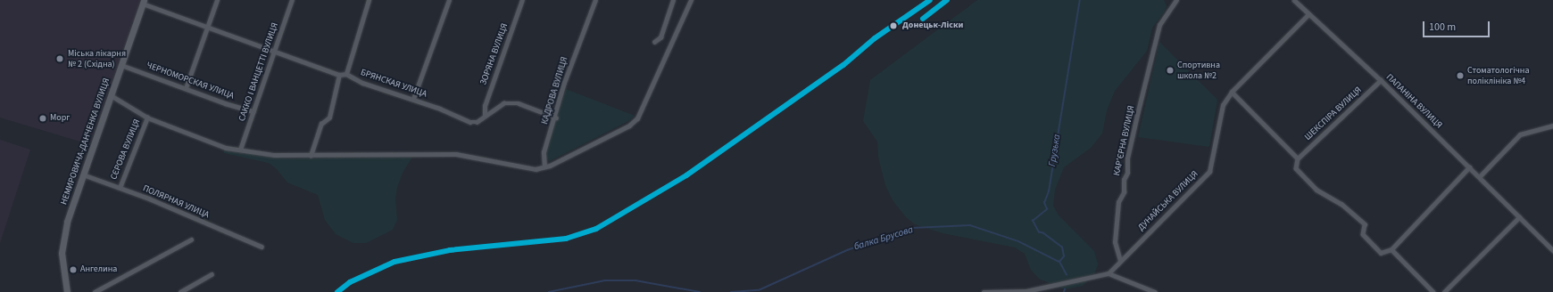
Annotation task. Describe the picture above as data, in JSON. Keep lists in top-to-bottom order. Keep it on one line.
{"streets":{"street":["ЗОРЯНА ВУЛИЦЯ","САККО І ВАНЦЕТТІ ВУЛИЦЯ","ЧЕРНОМОРСКАЯ УЛИЦА","БРЯНСКАЯ УЛИЦА","КАДРОВА ВУЛИЦЯ","ПАПАНІНА ВУЛИЦЯ","ШЕКСПІРА ВУЛИЦЯ","КАР’ЄРНА ВУЛИЦЯ","НЕМИРОВИЧА-ДАНЧЕНКА ВУЛИЦЯ","СЄРОВА ВУЛИЦЯ","ДУНАЙСЬКА ВУЛИЦЯ","ПОЛЯРНАЯ УЛИЦА"]},"crossings":[["ЗОРЯНА ВУЛИЦЯ","БРЯНСКАЯ УЛИЦА"],["САККО І ВАНЦЕТТІ ВУЛИЦЯ","ЧЕРНОМОРСКАЯ УЛИЦА"],["САККО І ВАНЦЕТТІ ВУЛИЦЯ","БРЯНСКАЯ УЛИЦА"],["ЧЕРНОМОРСКАЯ УЛИЦА","НЕМИРОВИЧА-ДАНЧЕНКА ВУЛИЦЯ"],["БРЯНСКАЯ УЛИЦА","КАДРОВА ВУЛИЦЯ"],["БРЯНСКАЯ УЛИЦА","НЕМИРОВИЧА-ДАНЧЕНКА ВУЛИЦЯ"],["ПАПАНІНА ВУЛИЦЯ","ШЕКСПІРА ВУЛИЦЯ"],["ПАПАНІНА ВУЛИЦЯ","ДУНАЙСЬКА ВУЛИЦЯ"],["КАР’ЄРНА ВУЛИЦЯ","ДУНАЙСЬКА ВУЛИЦЯ"],["НЕМИРОВИЧА-ДАНЧЕНКА ВУЛИЦЯ","ПОЛЯРНАЯ УЛИЦА"],["СЄРОВА ВУЛИЦЯ","ПОЛЯРНАЯ УЛИЦА"]],"water":["Грузька","балка Брусова"],"places":["Донецьк-Ліски","Міська лікарня № 2 (Східна)","Спортивна школа №2","Стоматологічна поліклініка №4","Морг","Ангелина"],"scale_bar":"100 m"}
